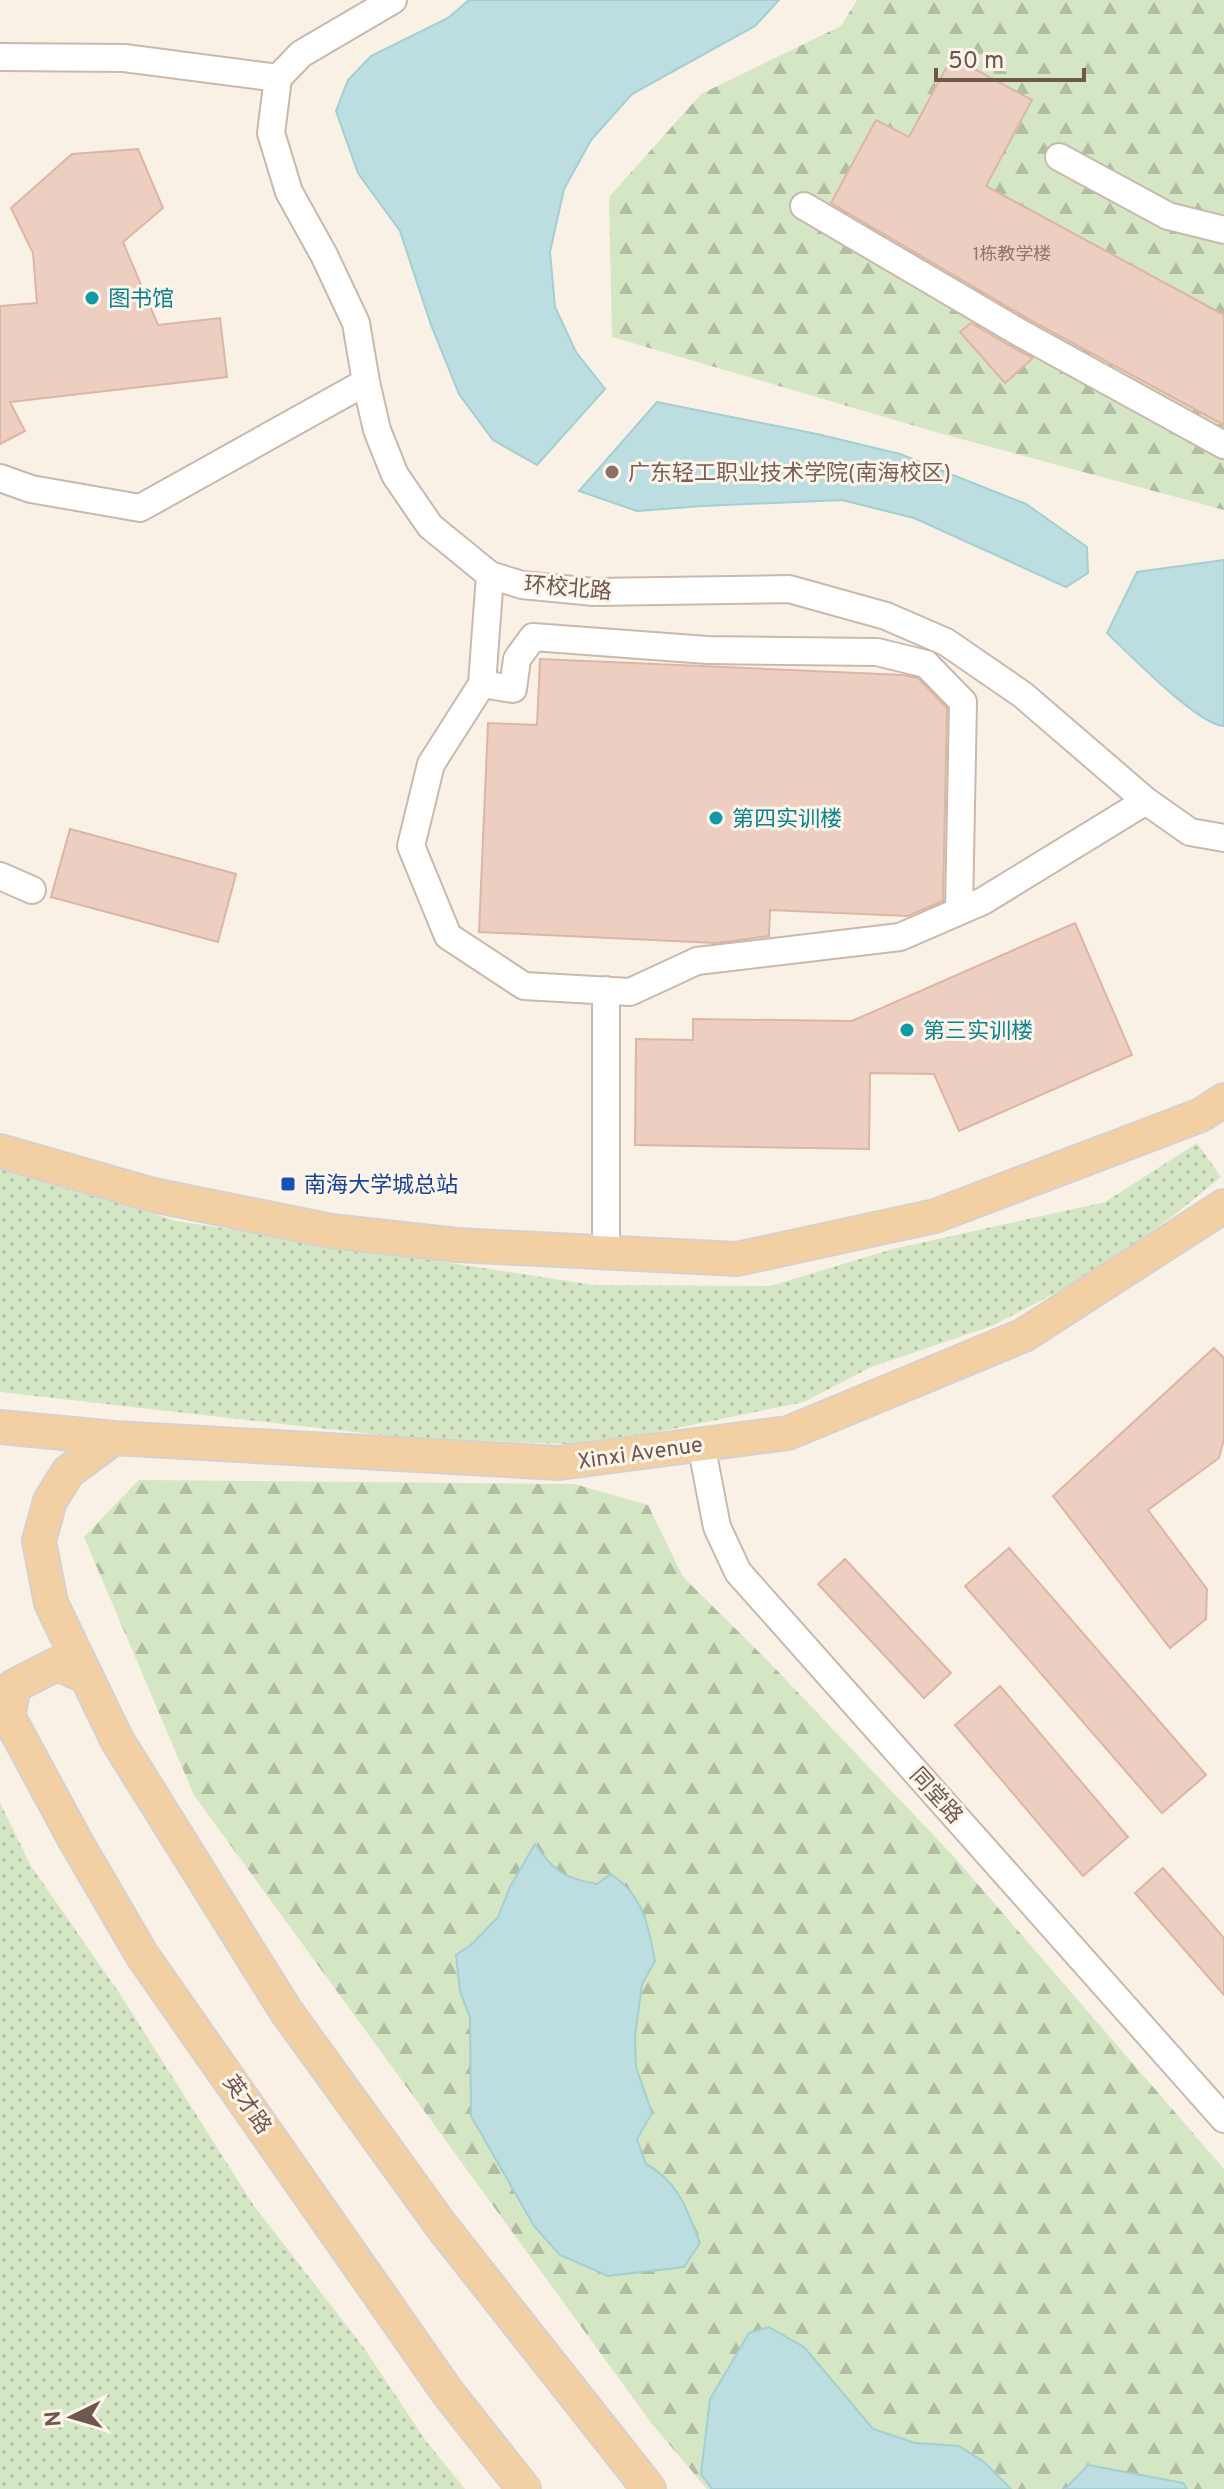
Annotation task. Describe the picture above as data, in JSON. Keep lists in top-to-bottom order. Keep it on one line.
{"streets":{"main road":["Xinxi Avenue","英才路"],"street":["环校北路","同堂路"]},"crossings":[["Xinxi Avenue","同堂路"]],"places":{"other":["图书馆","广东轻工职业技术学院(南海校区)","第四实训楼","第三实训楼"],"transit":["南海大学城总站"]},"house_numbers":["1栋教学楼"],"scale_bar":"50 m","north":"left"}
